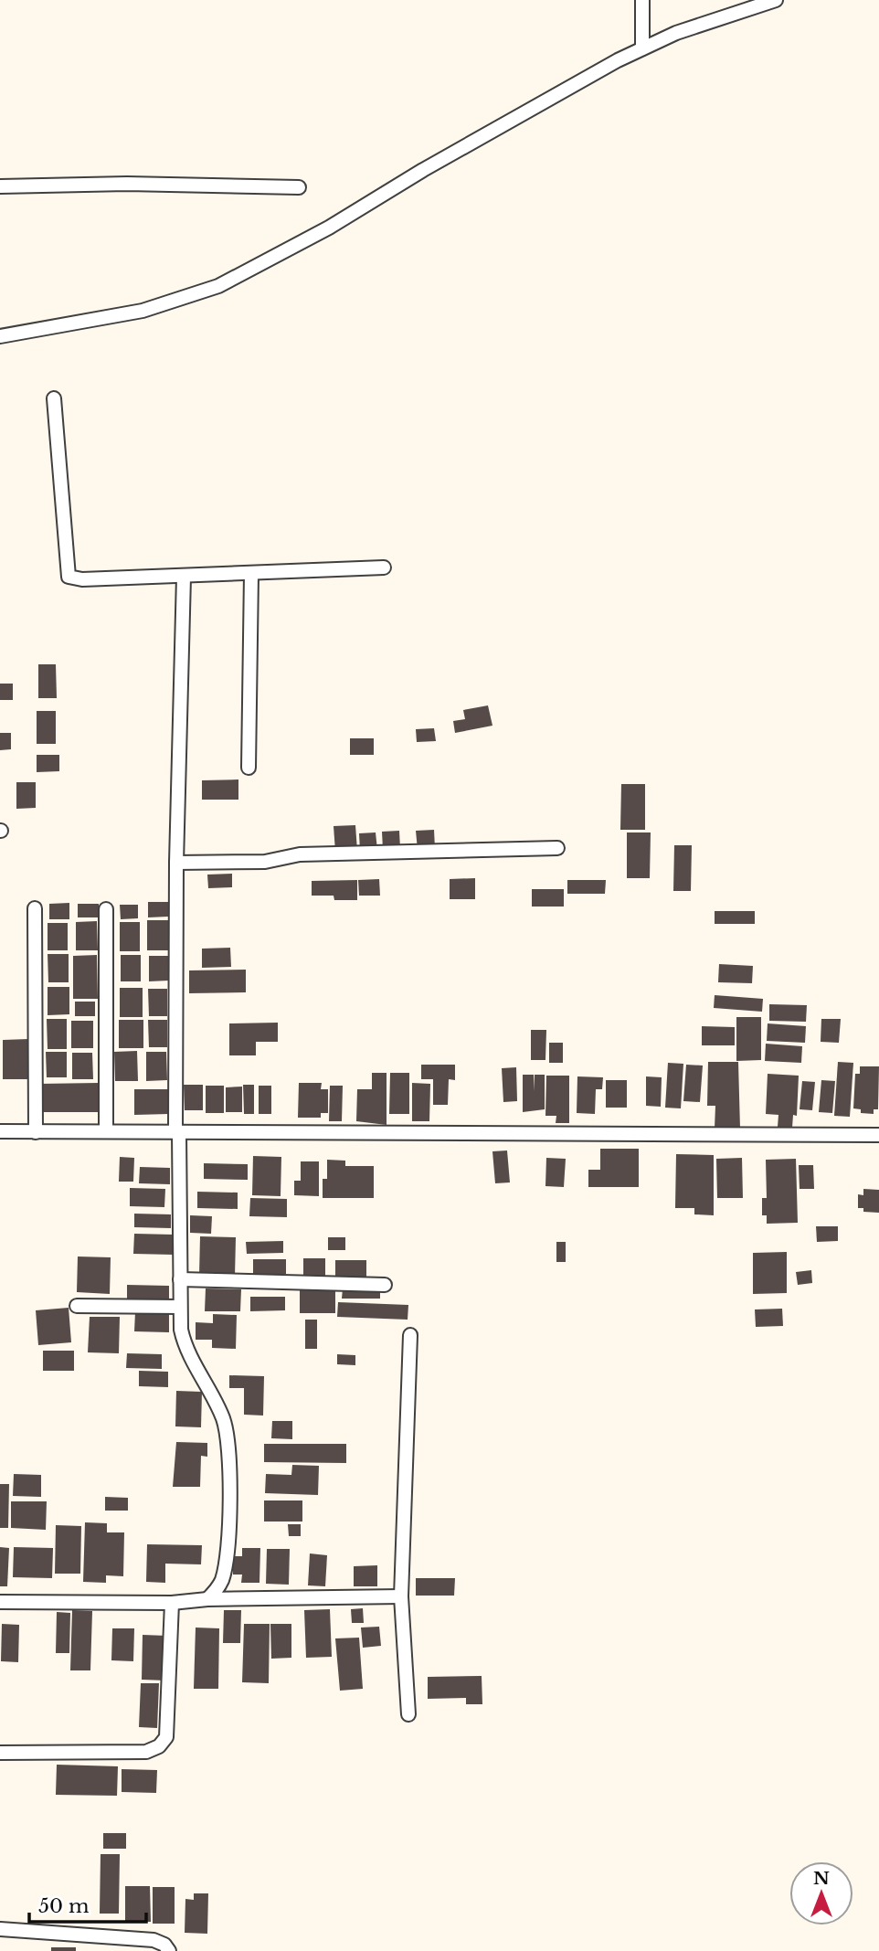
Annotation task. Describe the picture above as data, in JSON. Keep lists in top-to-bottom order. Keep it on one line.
{"scale_bar":"50 m","north":"top"}
